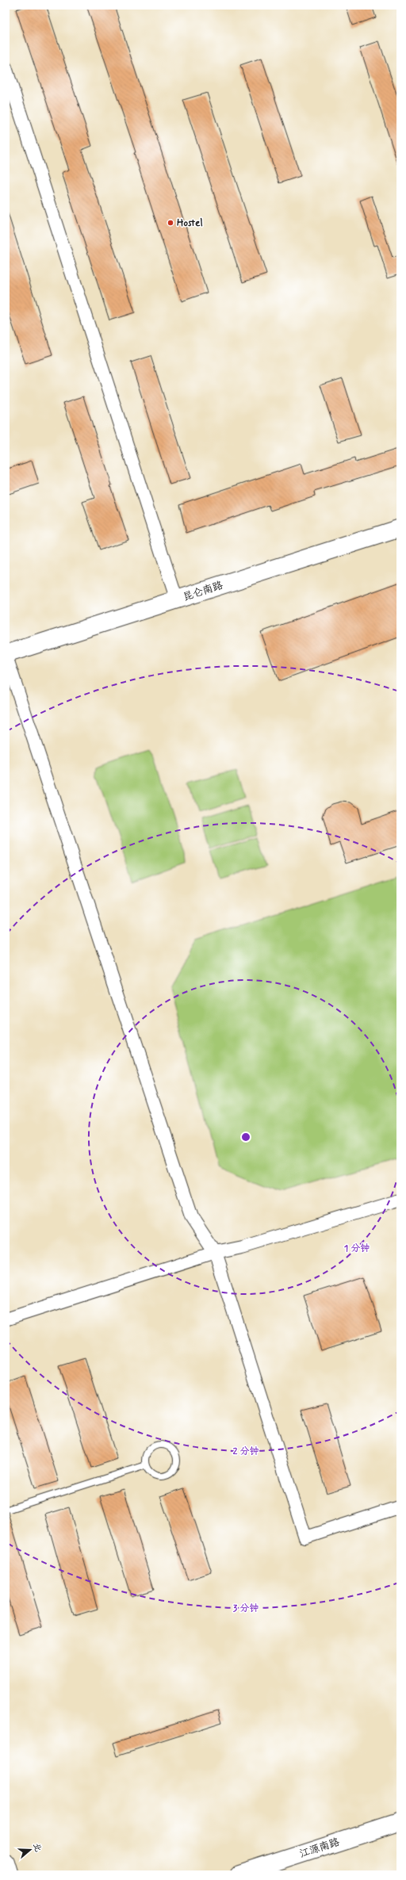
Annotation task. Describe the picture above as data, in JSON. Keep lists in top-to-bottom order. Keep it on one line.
{"streets":{"main road":["昆仑南路","江源南路"]},"places":["Hostel"],"north":"right","rings":["1 分钟","2 分钟","3 分钟"]}
